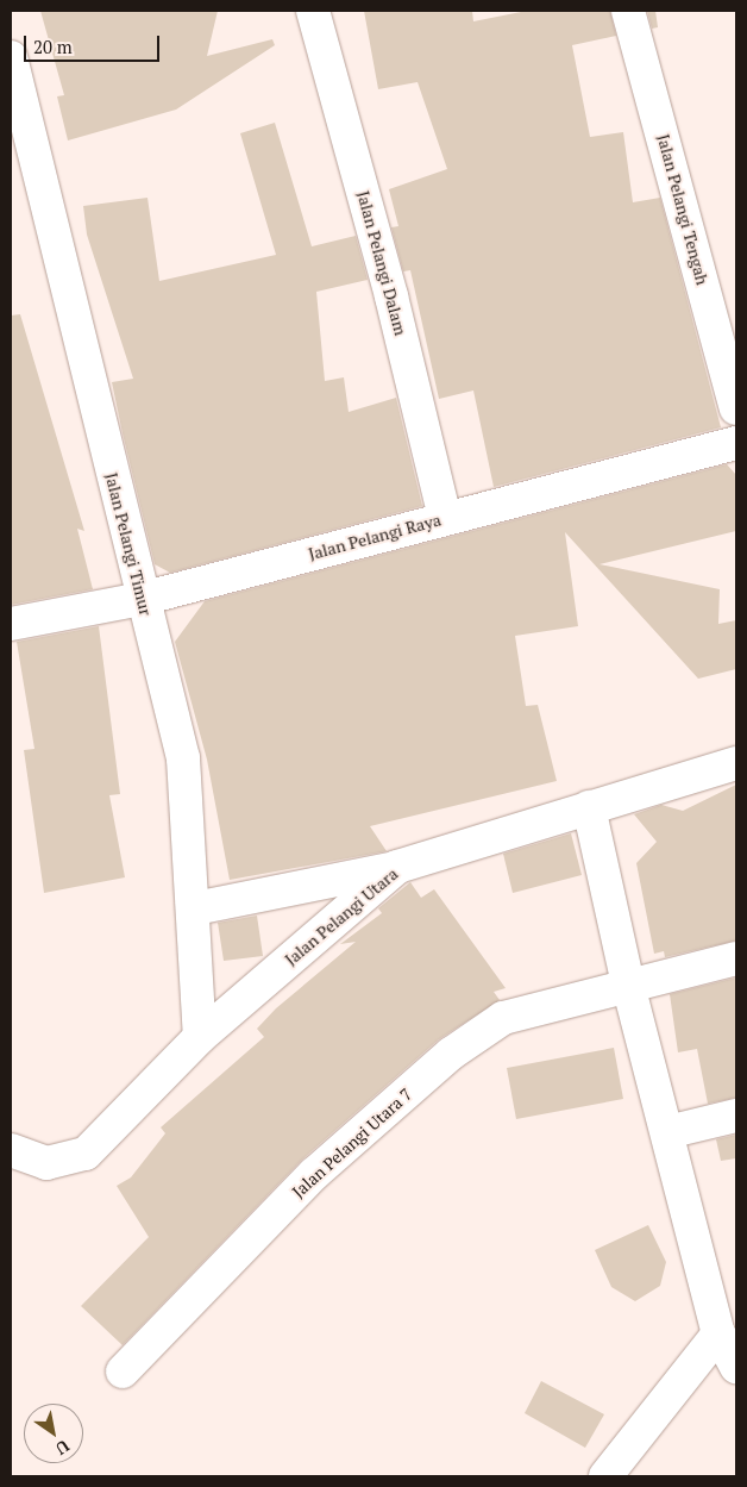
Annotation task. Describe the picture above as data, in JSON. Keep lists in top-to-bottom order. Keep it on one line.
{"streets":{"street":["Jalan Pelangi Tengah","Jalan Pelangi Dalam","Jalan Pelangi Raya","Jalan Pelangi Timur","Jalan Pelangi Utara","Jalan Pelangi Utara 7"]},"crossings":[["Jalan Pelangi Dalam","Jalan Pelangi Raya"],["Jalan Pelangi Raya","Jalan Pelangi Timur"],["Jalan Pelangi Timur","Jalan Pelangi Utara"]],"scale_bar":"20 m","north":"bottom right"}
